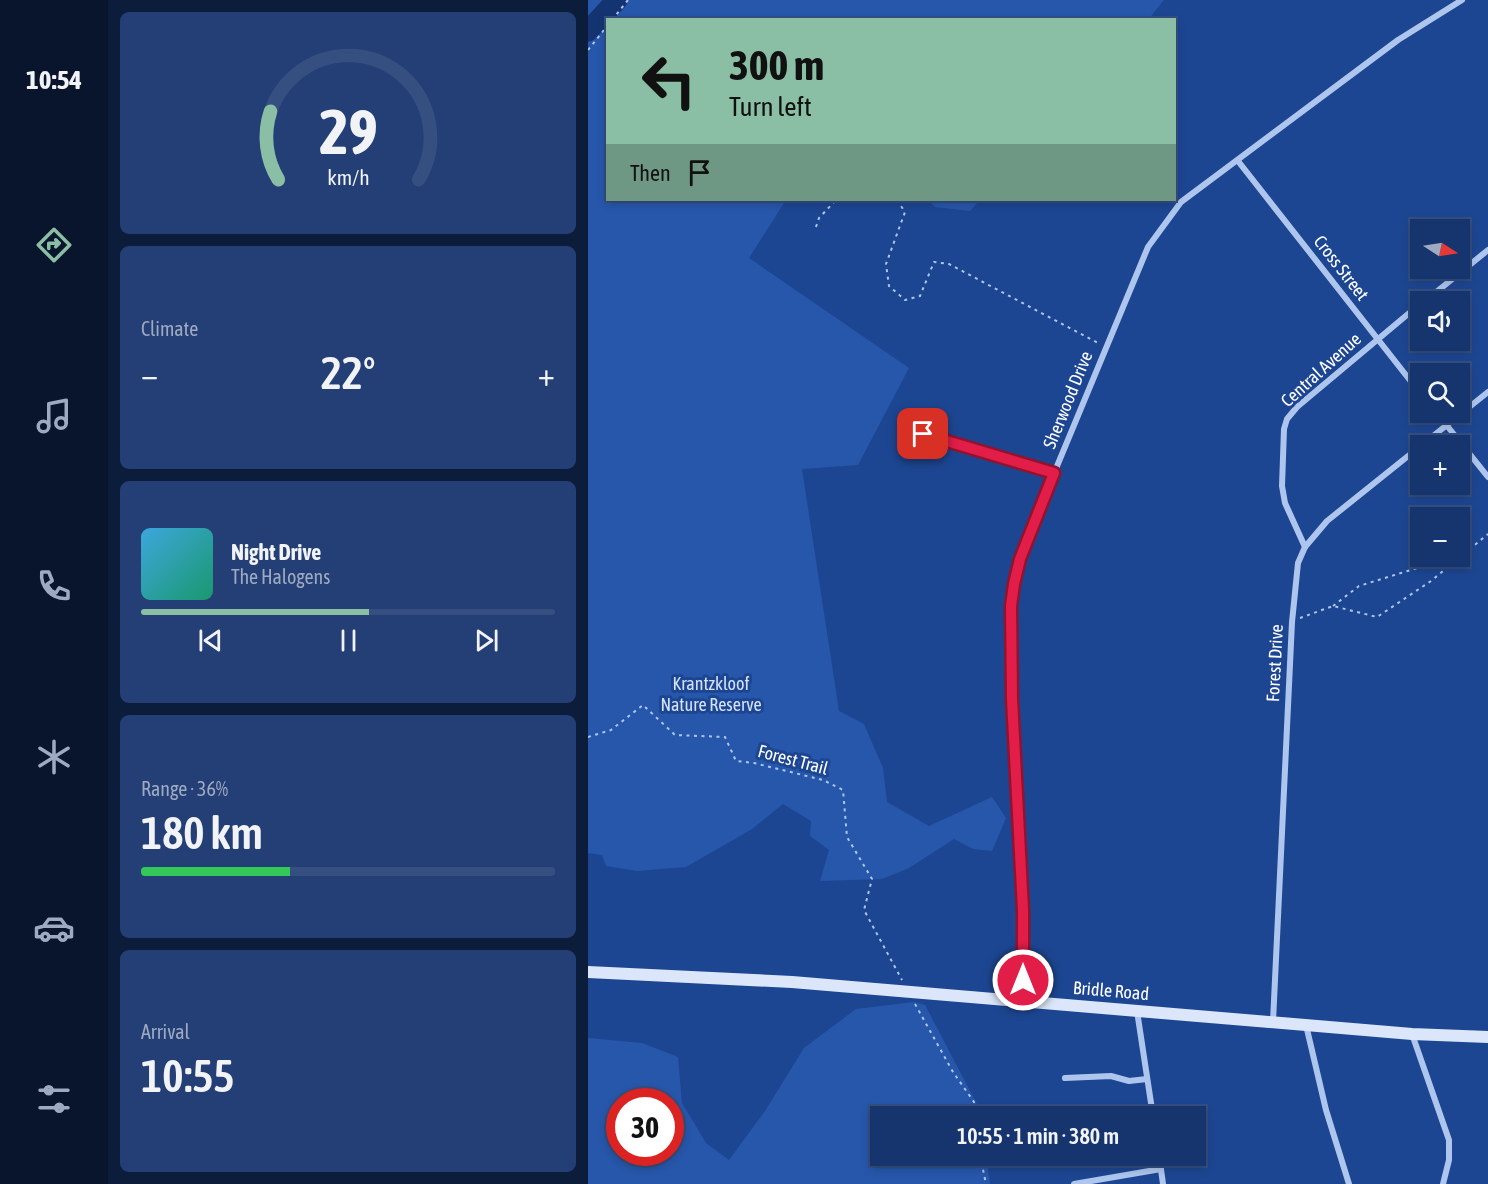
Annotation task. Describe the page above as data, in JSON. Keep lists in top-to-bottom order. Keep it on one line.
{"streets":{"main road":["Bridle Road"],"street":["Cross Street","Central Avenue","Sherwood Drive","Forest Drive"],"path":["Forest Trail"]},"crossings":[["Cross Street","Central Avenue"],["Cross Street","Sherwood Drive"],["Central Avenue","Forest Drive"],["Sherwood Drive","Bridle Road"],["Forest Drive","Bridle Road"],["Forest Trail","Bridle Road"]],"parks":["Krantzkloof Nature Reserve"],"north":"right","page":{"tabs":"10:54","turn":["300 m","Turn left"],"then":"Then","map_buttons":["+","−"],"tile":["Climate",["Range · 36%","180 km"],["Arrival","10:55"]],"heat":["−","22°","+"],"song":["Night Drive","The Halogens"],"limit":"30","trip":"10:55 · 1 min · 380 m","gauge":["29","km/h"]}}
